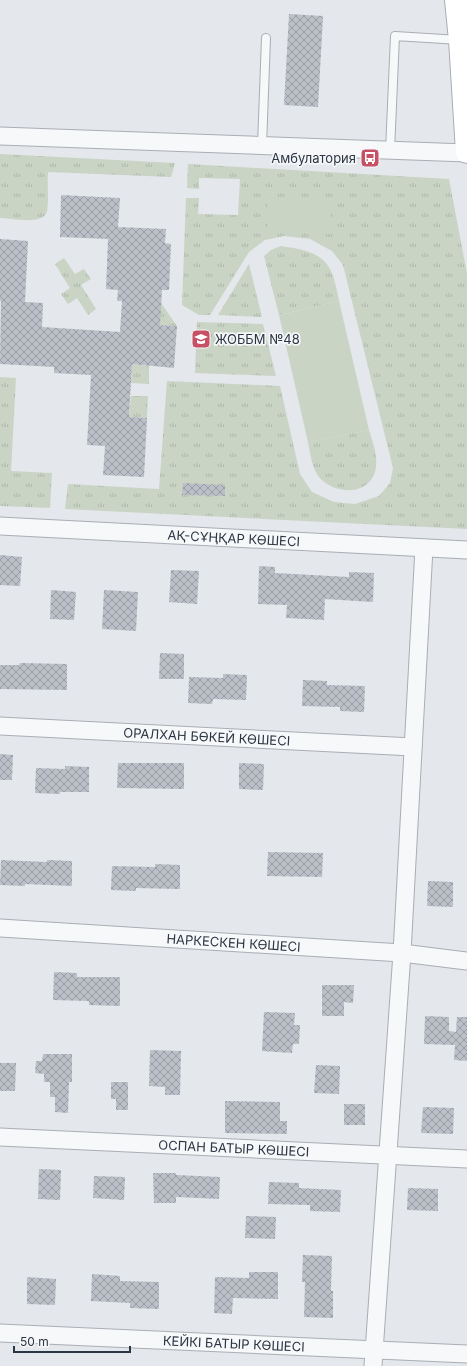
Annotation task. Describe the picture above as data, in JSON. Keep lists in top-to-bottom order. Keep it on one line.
{"streets":{"street":["АҚ-СҰҢҚАР КӨШЕСІ","ОРАЛХАН БӨКЕЙ КӨШЕСІ","НАРКЕСКЕН КӨШЕСІ","ОСПАН БАТЫР КӨШЕСІ","КЕЙКІ БАТЫР КӨШЕСІ"]},"places":{"bus stop":["Амбулатория"],"school or university":["ЖОББМ №48"]},"scale_bar":"50 m"}
